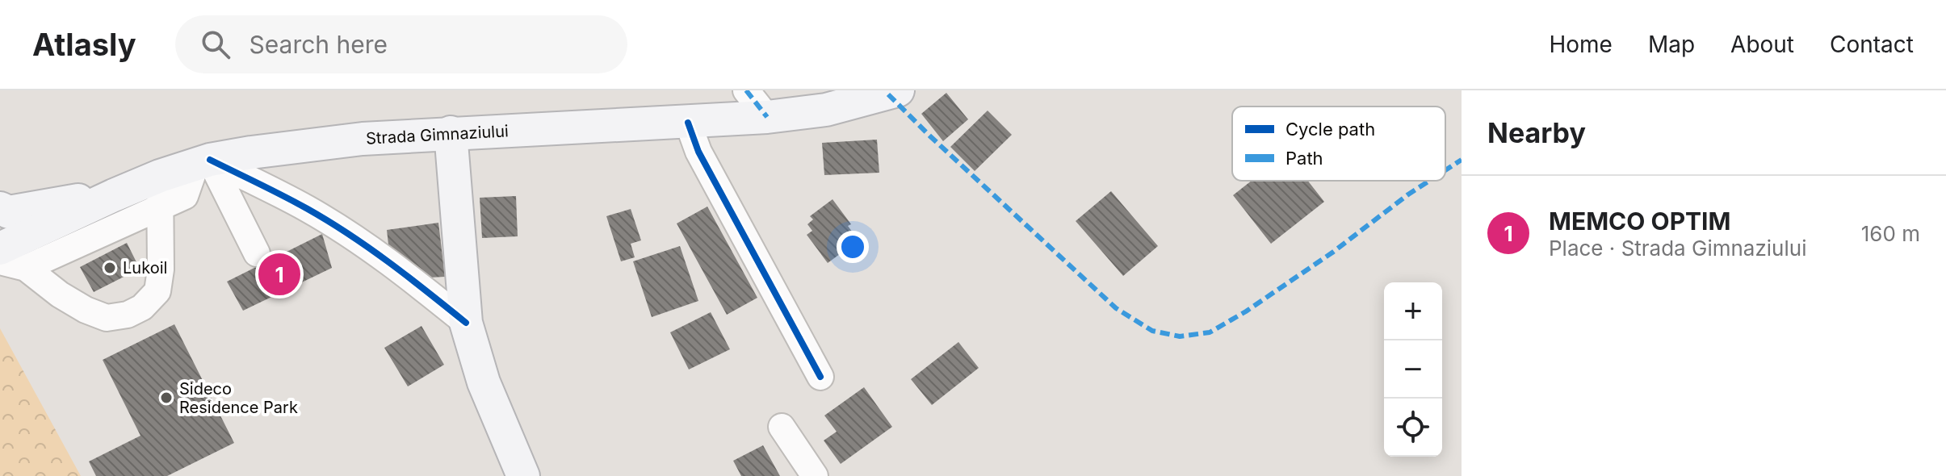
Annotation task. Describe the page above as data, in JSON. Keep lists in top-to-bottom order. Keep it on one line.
{"streets":{"main road":["Strada Gimnaziului"]},"places":["Lukoil","Sideco Residence Park"],"legend":["Cycle path","Path"],"page":{"header":"Atlasly","search":"Search here","nav":["Home","Map","About","Contact"],"heading":"Nearby","list":[{"mark":"1","name":"MEMCO OPTIM","note":"Place · Strada Gimnaziului","value":"160 m"}],"pins":"1","map_buttons":["+","−"]}}
